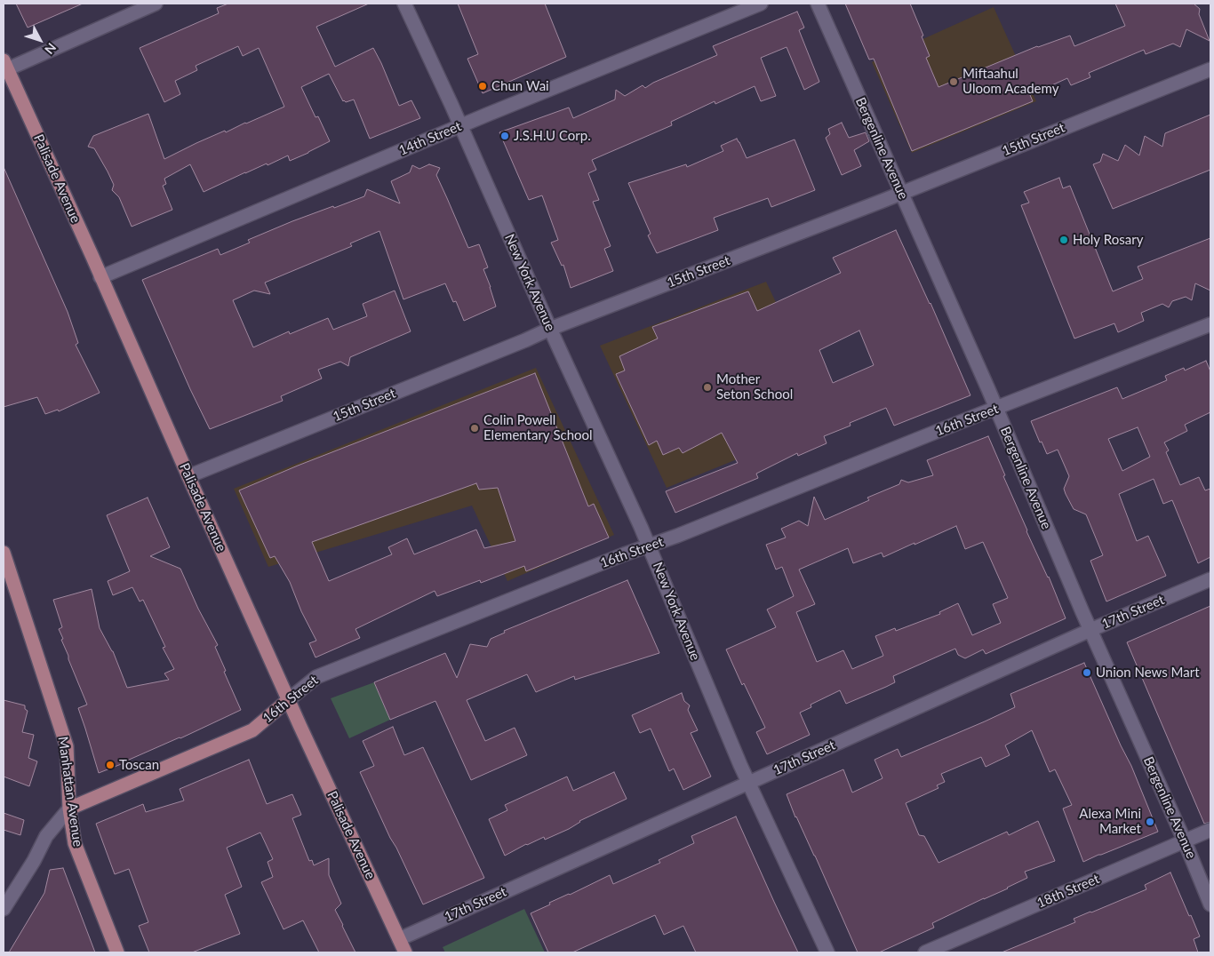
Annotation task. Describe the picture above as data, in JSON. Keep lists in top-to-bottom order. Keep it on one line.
{"streets":{"main road":["Palisade Avenue","16th Street","Manhattan Avenue"],"street":["14th Street","15th Street","Bergenline Avenue","New York Avenue","17th Street","18th Street"]},"crossings":[["14th Street","Palisade Avenue"],["14th Street","New York Avenue"],["15th Street","Bergenline Avenue"],["15th Street","Palisade Avenue"],["15th Street","New York Avenue"],["Bergenline Avenue","16th Street"],["Bergenline Avenue","17th Street"],["Bergenline Avenue","18th Street"],["Palisade Avenue","16th Street"],["Palisade Avenue","17th Street"],["New York Avenue","16th Street"],["New York Avenue","17th Street"],["16th Street","Manhattan Avenue"]],"places":["Miftaahul Uloom Academy","Chun Wai","J.S.H.U Corp.","Holy Rosary","Mother Seton School","Colin Powell Elementary School","Union News Mart","Toscan","Alexa Mini Market"],"north":"bottom right"}
